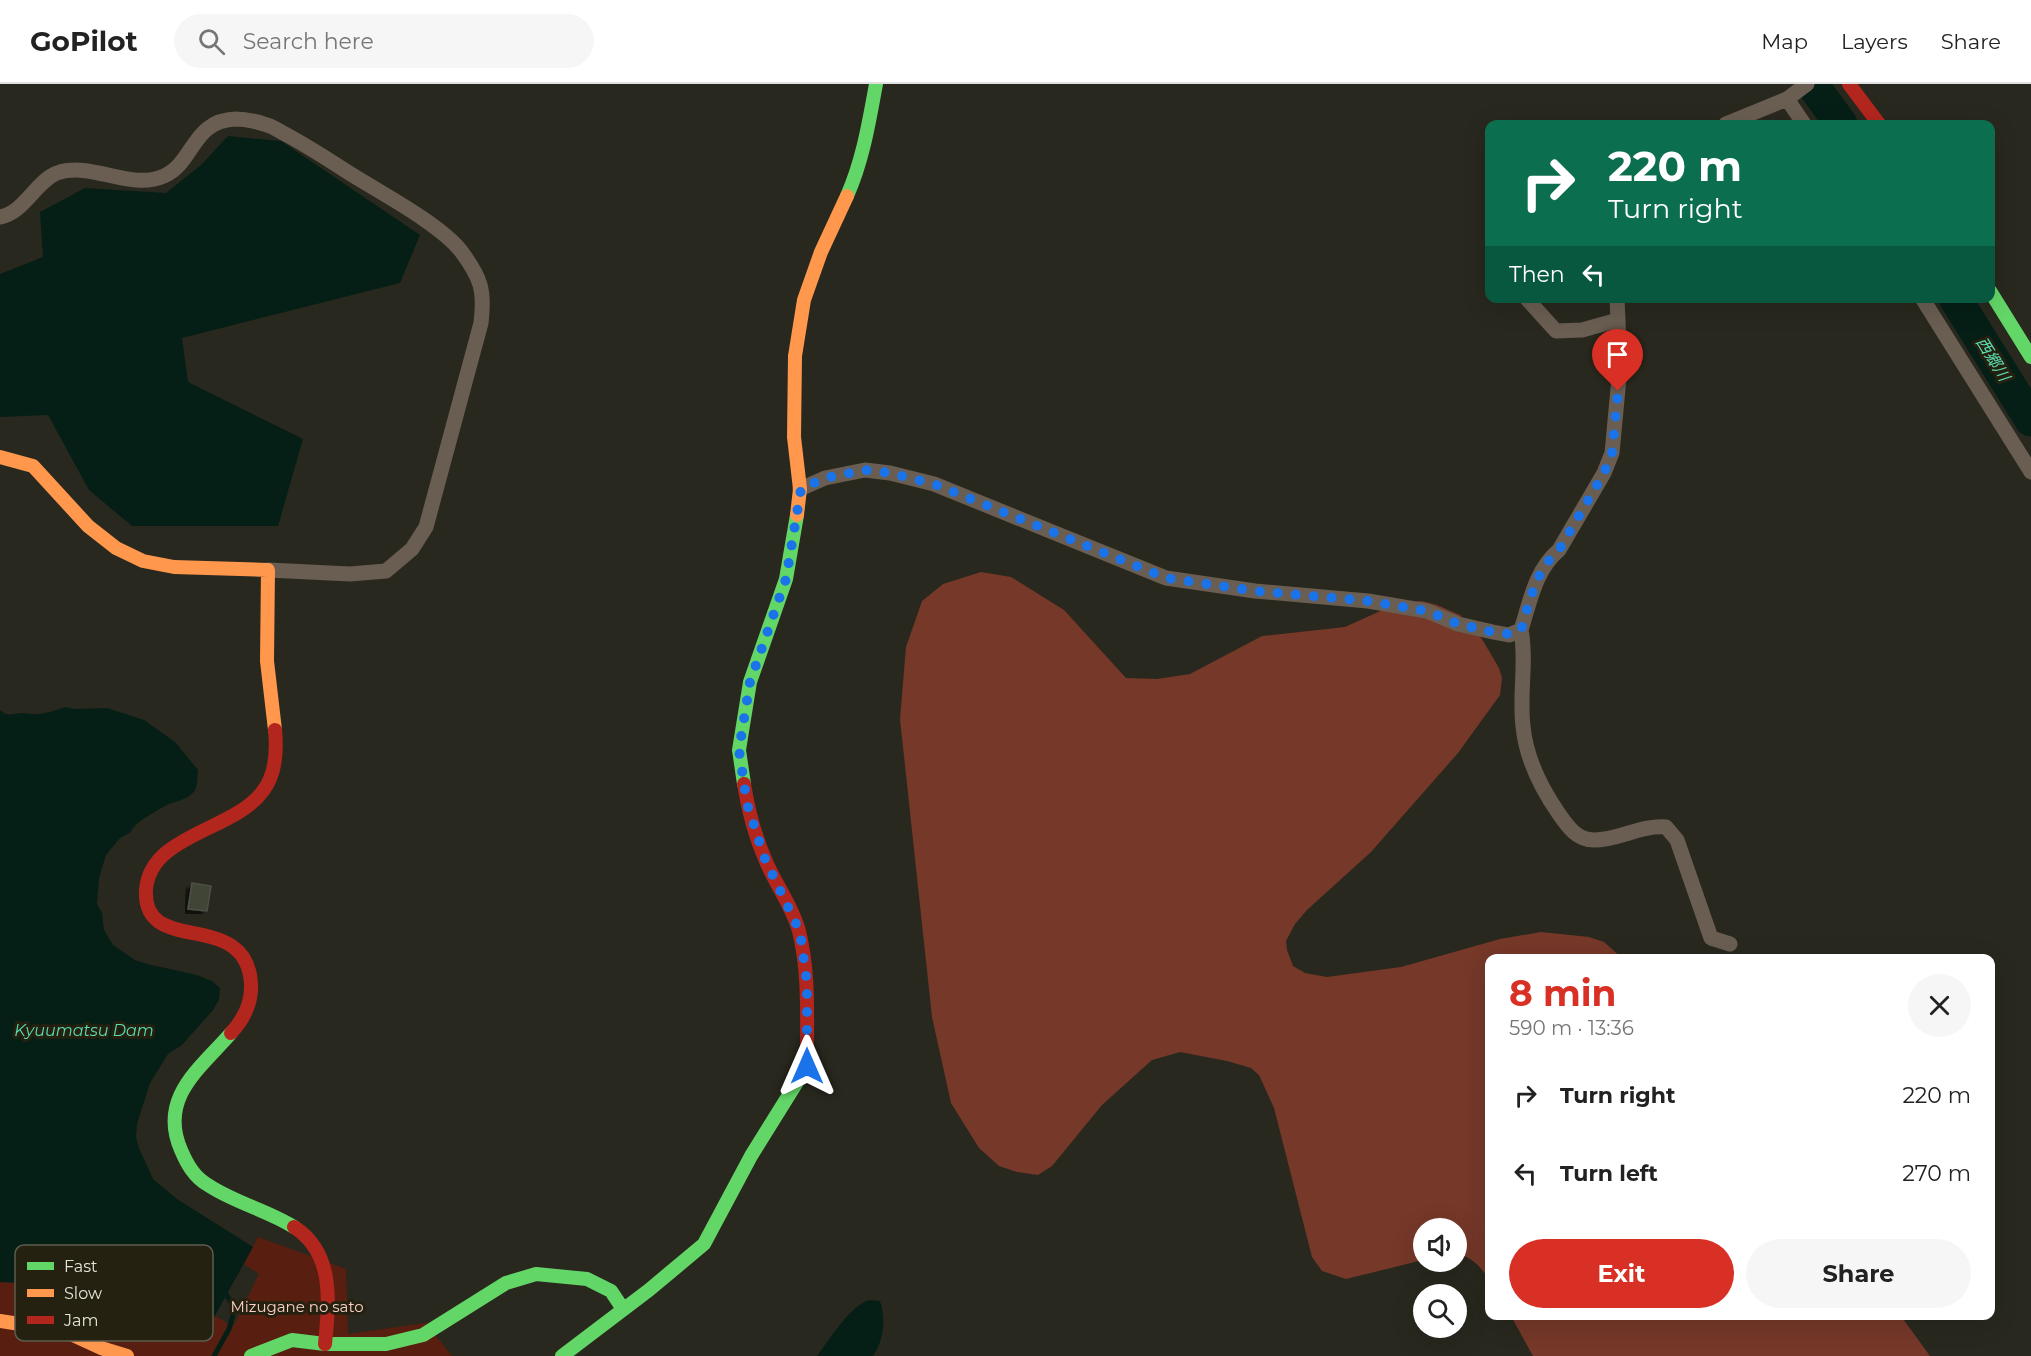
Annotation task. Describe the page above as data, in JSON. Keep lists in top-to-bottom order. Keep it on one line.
{"water":["西郷川","Kyuumatsu Dam"],"parks":["Mizugane no sato"],"legend":["Fast","Slow","Jam"],"page":{"header":"GoPilot","search":"Search here","nav":["Map","Layers","Share"],"turn":["220 m","Turn right"],"then":"Then","heading":["8 min","590 m · 13:36"],"list":[{"name":"Turn right","value":"220 m"},{"name":"Turn left","value":"270 m"}],"buttons":["Exit","Share"]}}
